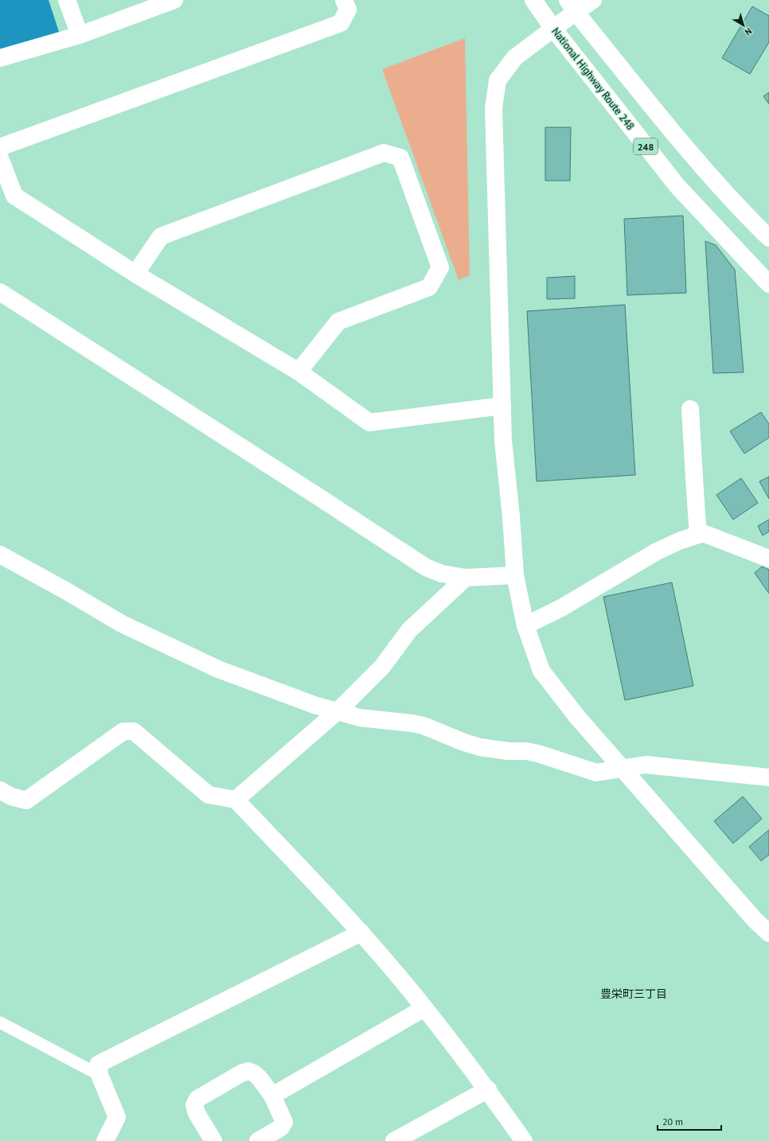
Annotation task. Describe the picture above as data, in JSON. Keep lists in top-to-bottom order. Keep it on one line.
{"streets":{"main road":["National Highway Route 248","248"]},"districts":["豊栄町三丁目"],"scale_bar":"20 m","north":"bottom right"}
